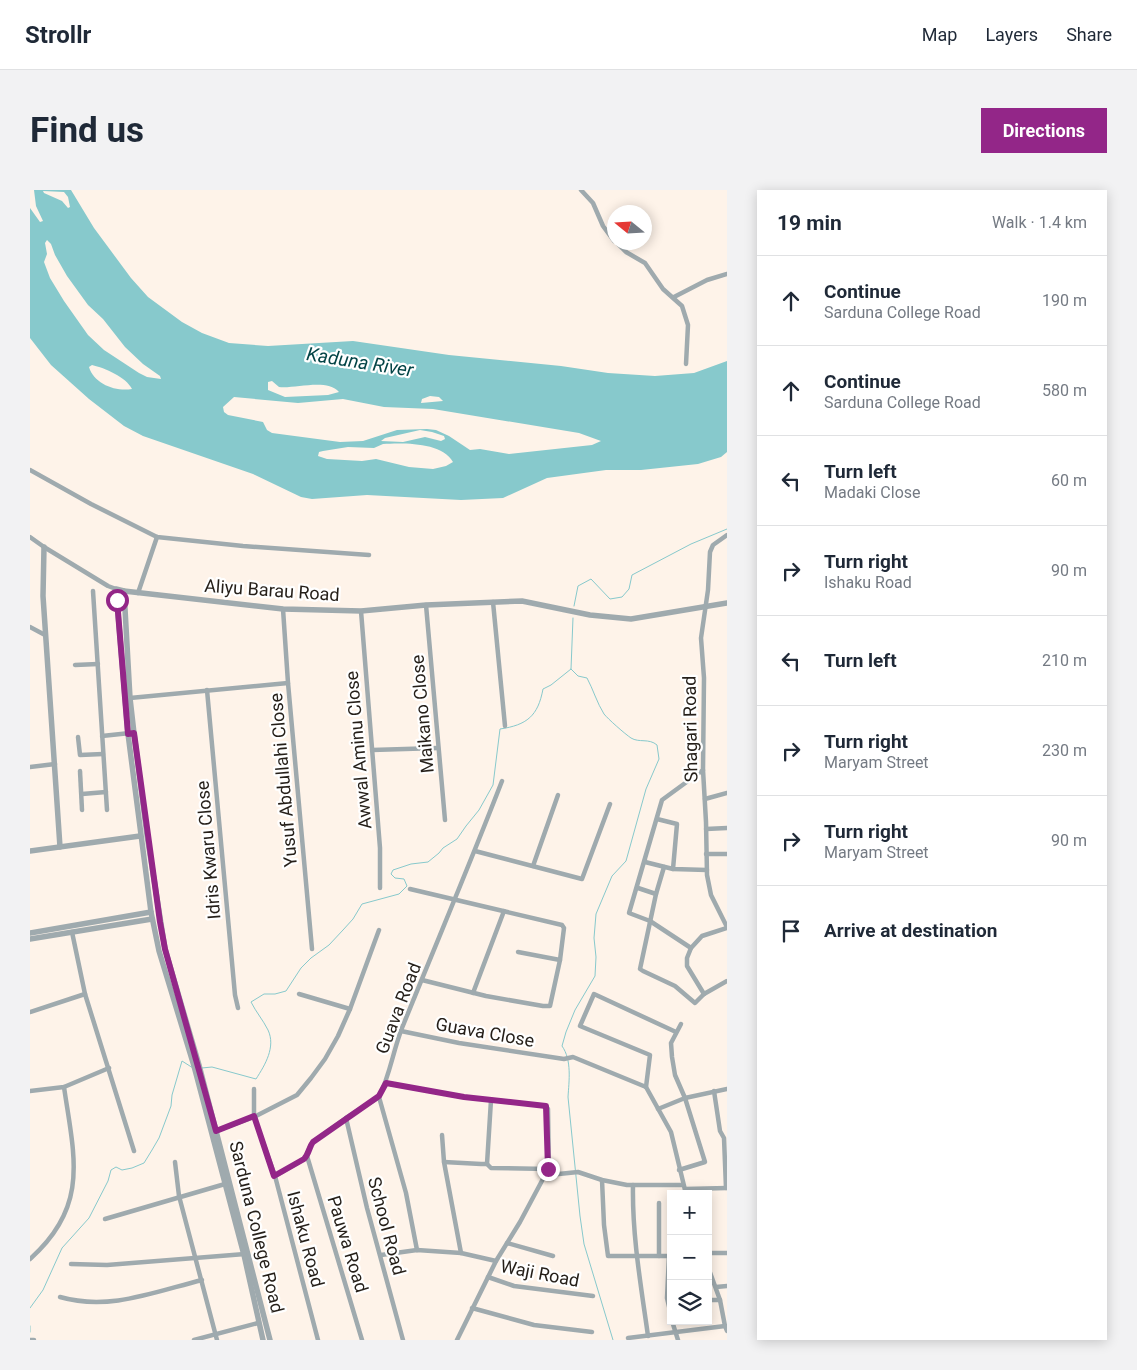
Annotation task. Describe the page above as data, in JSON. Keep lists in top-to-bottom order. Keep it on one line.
{"streets":{"street":["Aliyu Barau Road","Maikano Close","Shagari Road","Awwal Aminu Close","Yusuf Abdullahi Close","Idris Kwaru Close","Guava Road","Guava Close","School Road","Sarduna College Road","Ishaku Road","Pauwa Road","Waji Road"]},"crossings":[["Aliyu Barau Road","Maikano Close"],["Aliyu Barau Road","Shagari Road"],["Aliyu Barau Road","Awwal Aminu Close"],["Aliyu Barau Road","Yusuf Abdullahi Close"],["Aliyu Barau Road","Sarduna College Road"],["Guava Road","Guava Close"]],"water":["Kaduna River"],"north":"left","page":{"header":"Strollr","nav":["Map","Layers","Share"],"buttons":"Directions","title":"Find us","heading":["19 min","Walk · 1.4 km"],"list":[["Continue","Sarduna College Road","190 m"],["Continue","Sarduna College Road","580 m"],["Turn left","Madaki Close","60 m"],["Turn right","Ishaku Road","90 m"],["Turn left","210 m"],["Turn right","Maryam Street","230 m"],["Turn right","Maryam Street","90 m"],"Arrive at destination"],"map_buttons":["+","−"]}}
